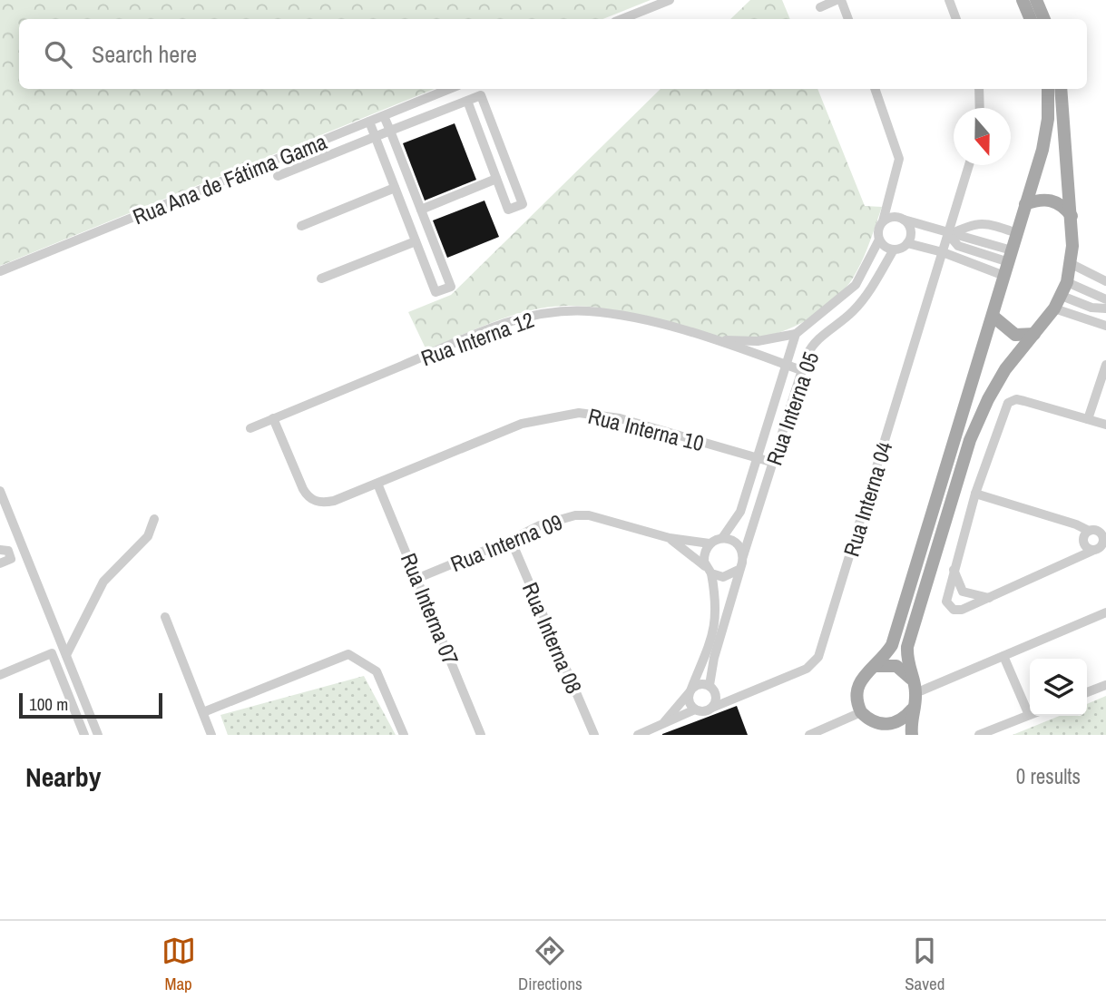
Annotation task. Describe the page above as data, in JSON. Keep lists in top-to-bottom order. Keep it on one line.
{"streets":{"street":["Rua Ana de Fátima Gama","Rua Interna 12","Rua Interna 05","Rua Interna 10","Rua Interna 04","Rua Interna 09","Rua Interna 07","Rua Interna 08"]},"crossings":[["Rua Interna 12","Rua Interna 05"],["Rua Interna 12","Rua Interna 10"],["Rua Interna 05","Rua Interna 10"],["Rua Interna 05","Rua Interna 09"],["Rua Interna 10","Rua Interna 07"],["Rua Interna 09","Rua Interna 07"],["Rua Interna 09","Rua Interna 08"]],"scale_bar":"100 m","north":"bottom","page":{"search":"Search here","scale":"100 m","heading":["Nearby","0 results"],"nav":["Map","Directions","Saved"]}}
